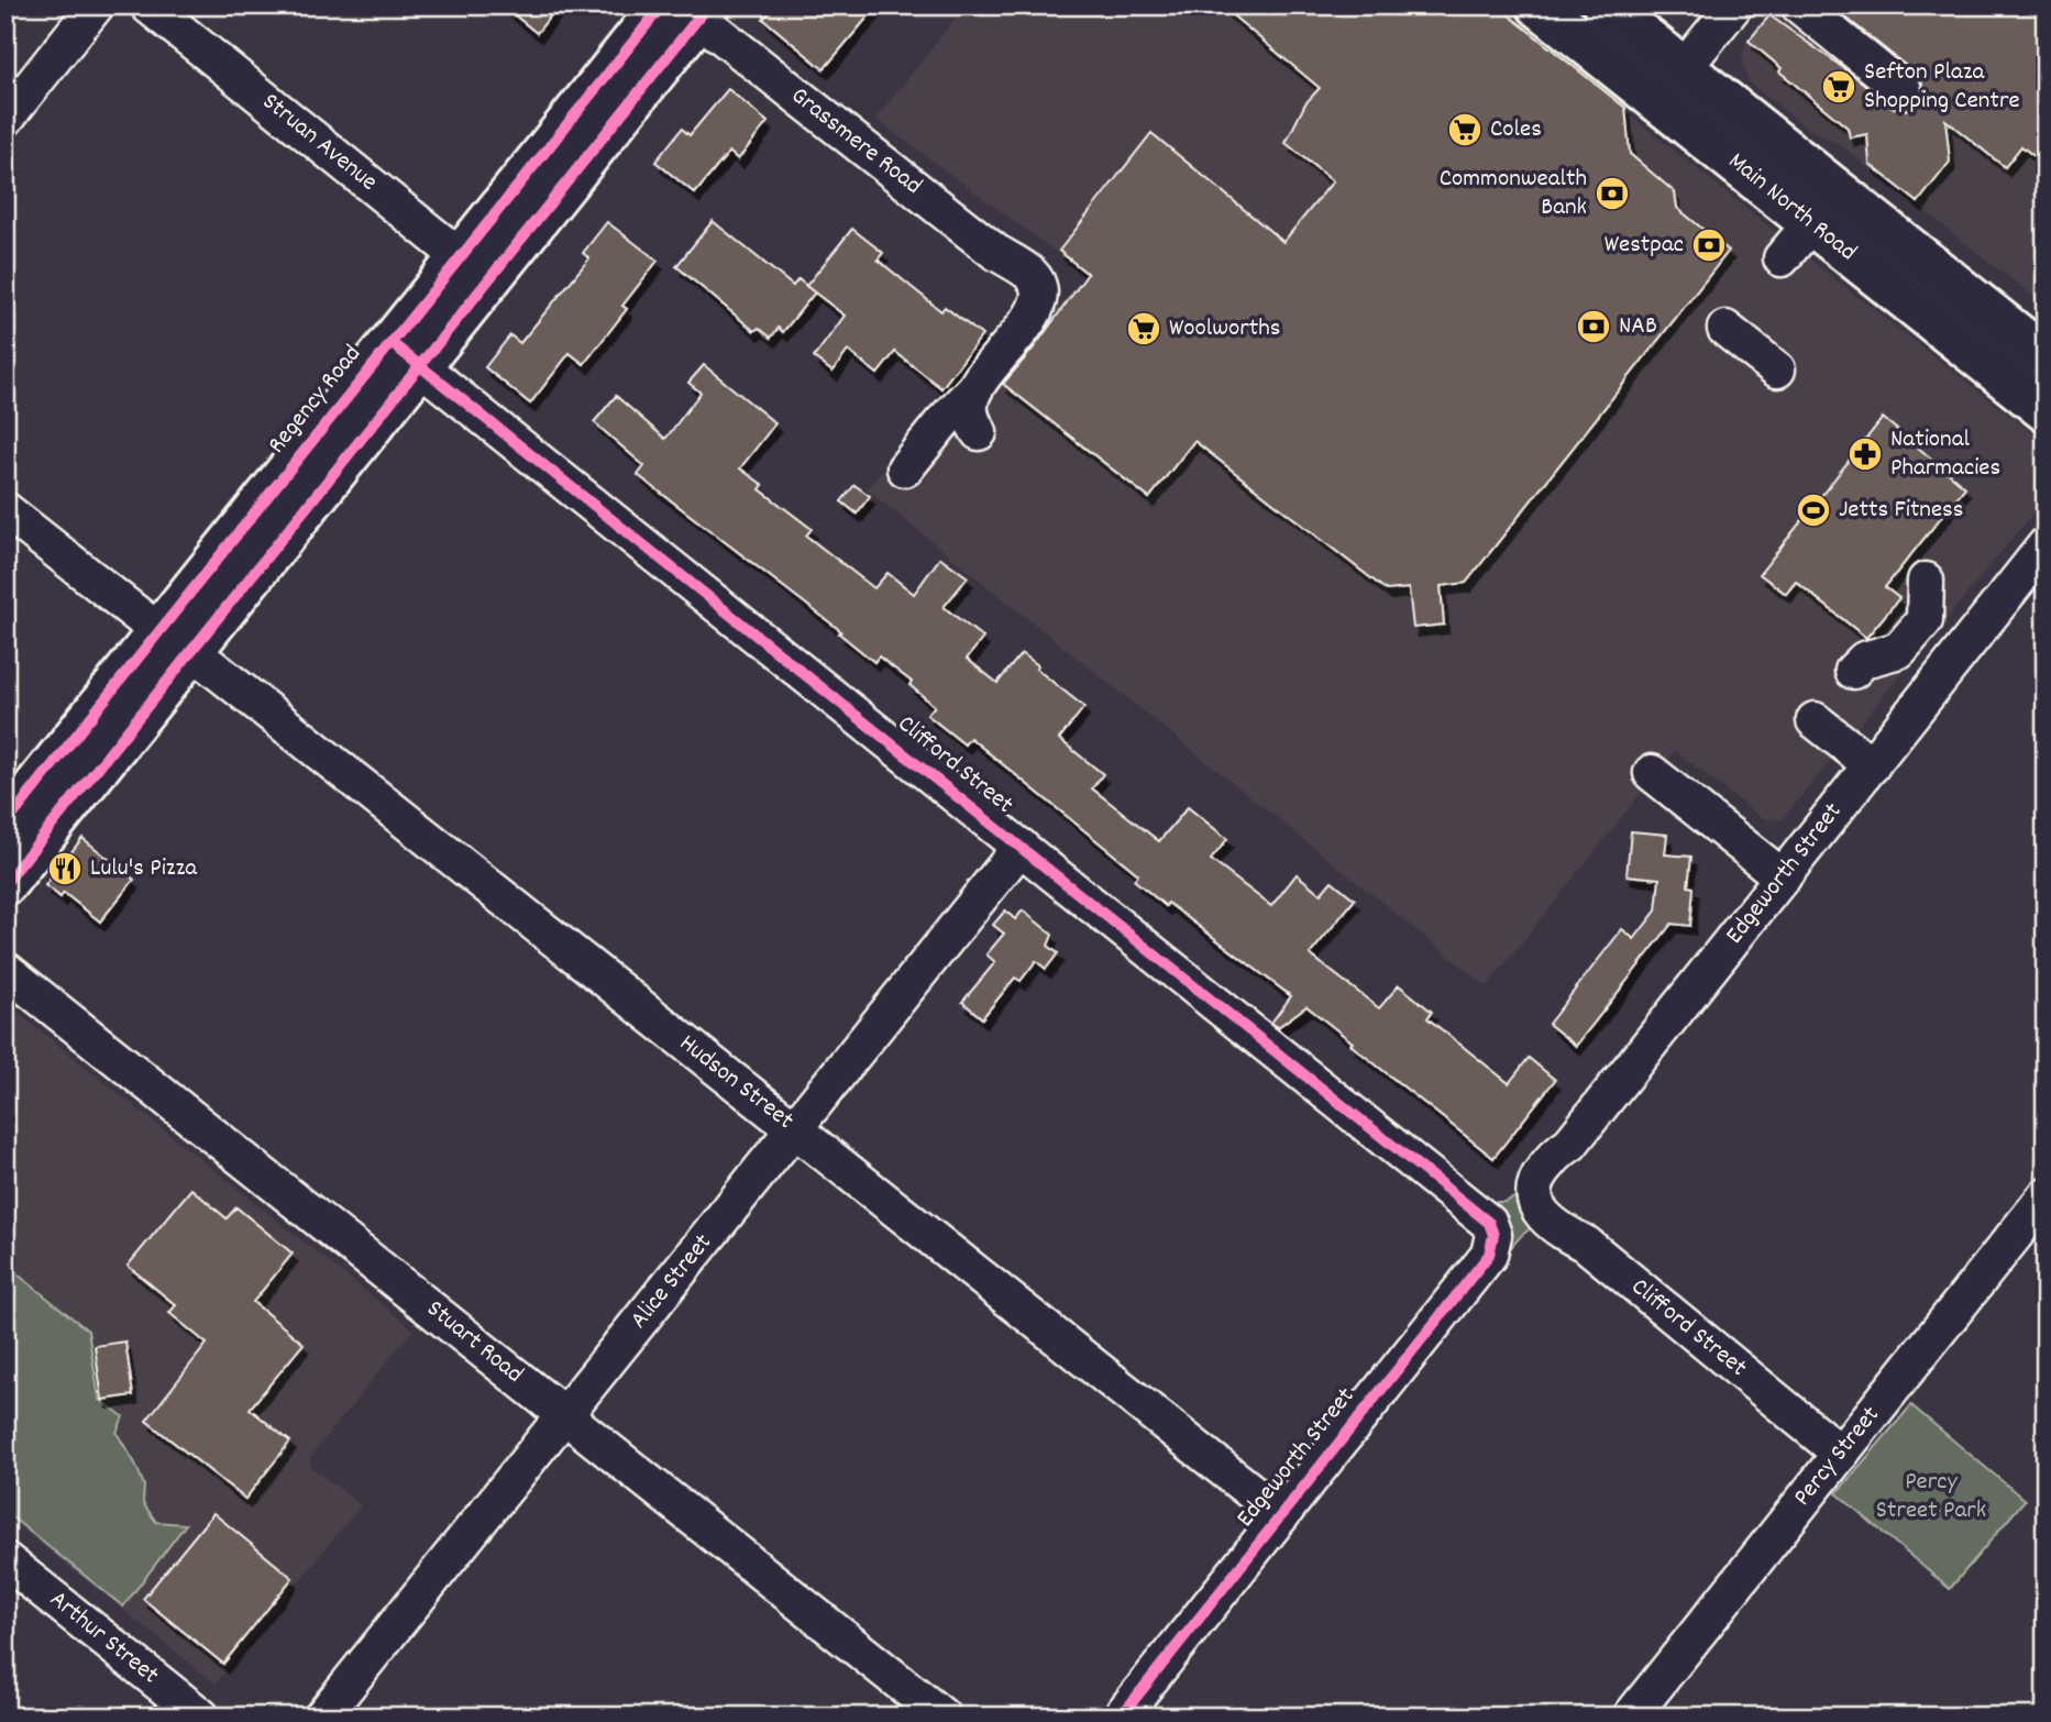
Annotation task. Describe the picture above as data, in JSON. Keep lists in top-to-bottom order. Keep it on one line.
{"streets":{"main road":["Main North Road"],"street":["Grassmere Road","Struan Avenue","Clifford Street","Edgeworth Street","Hudson Street","Alice Street","Stuart Road","Percy Street","Arthur Street"],"cycle path":["Regency Road"]},"crossings":[["Clifford Street","Edgeworth Street"],["Clifford Street","Alice Street"],["Clifford Street","Percy Street"],["Edgeworth Street","Hudson Street"],["Hudson Street","Alice Street"],["Alice Street","Stuart Road"]],"parks":["Percy Street Park"],"places":{"supermarket":["Sefton Plaza Shopping Centre","Coles","Woolworths"],"bank":["Commonwealth Bank","Westpac","NAB"],"pharmacy":["National Pharmacies"],"sports":["Jetts Fitness"],"restaurant":["Lulu's Pizza"]}}
